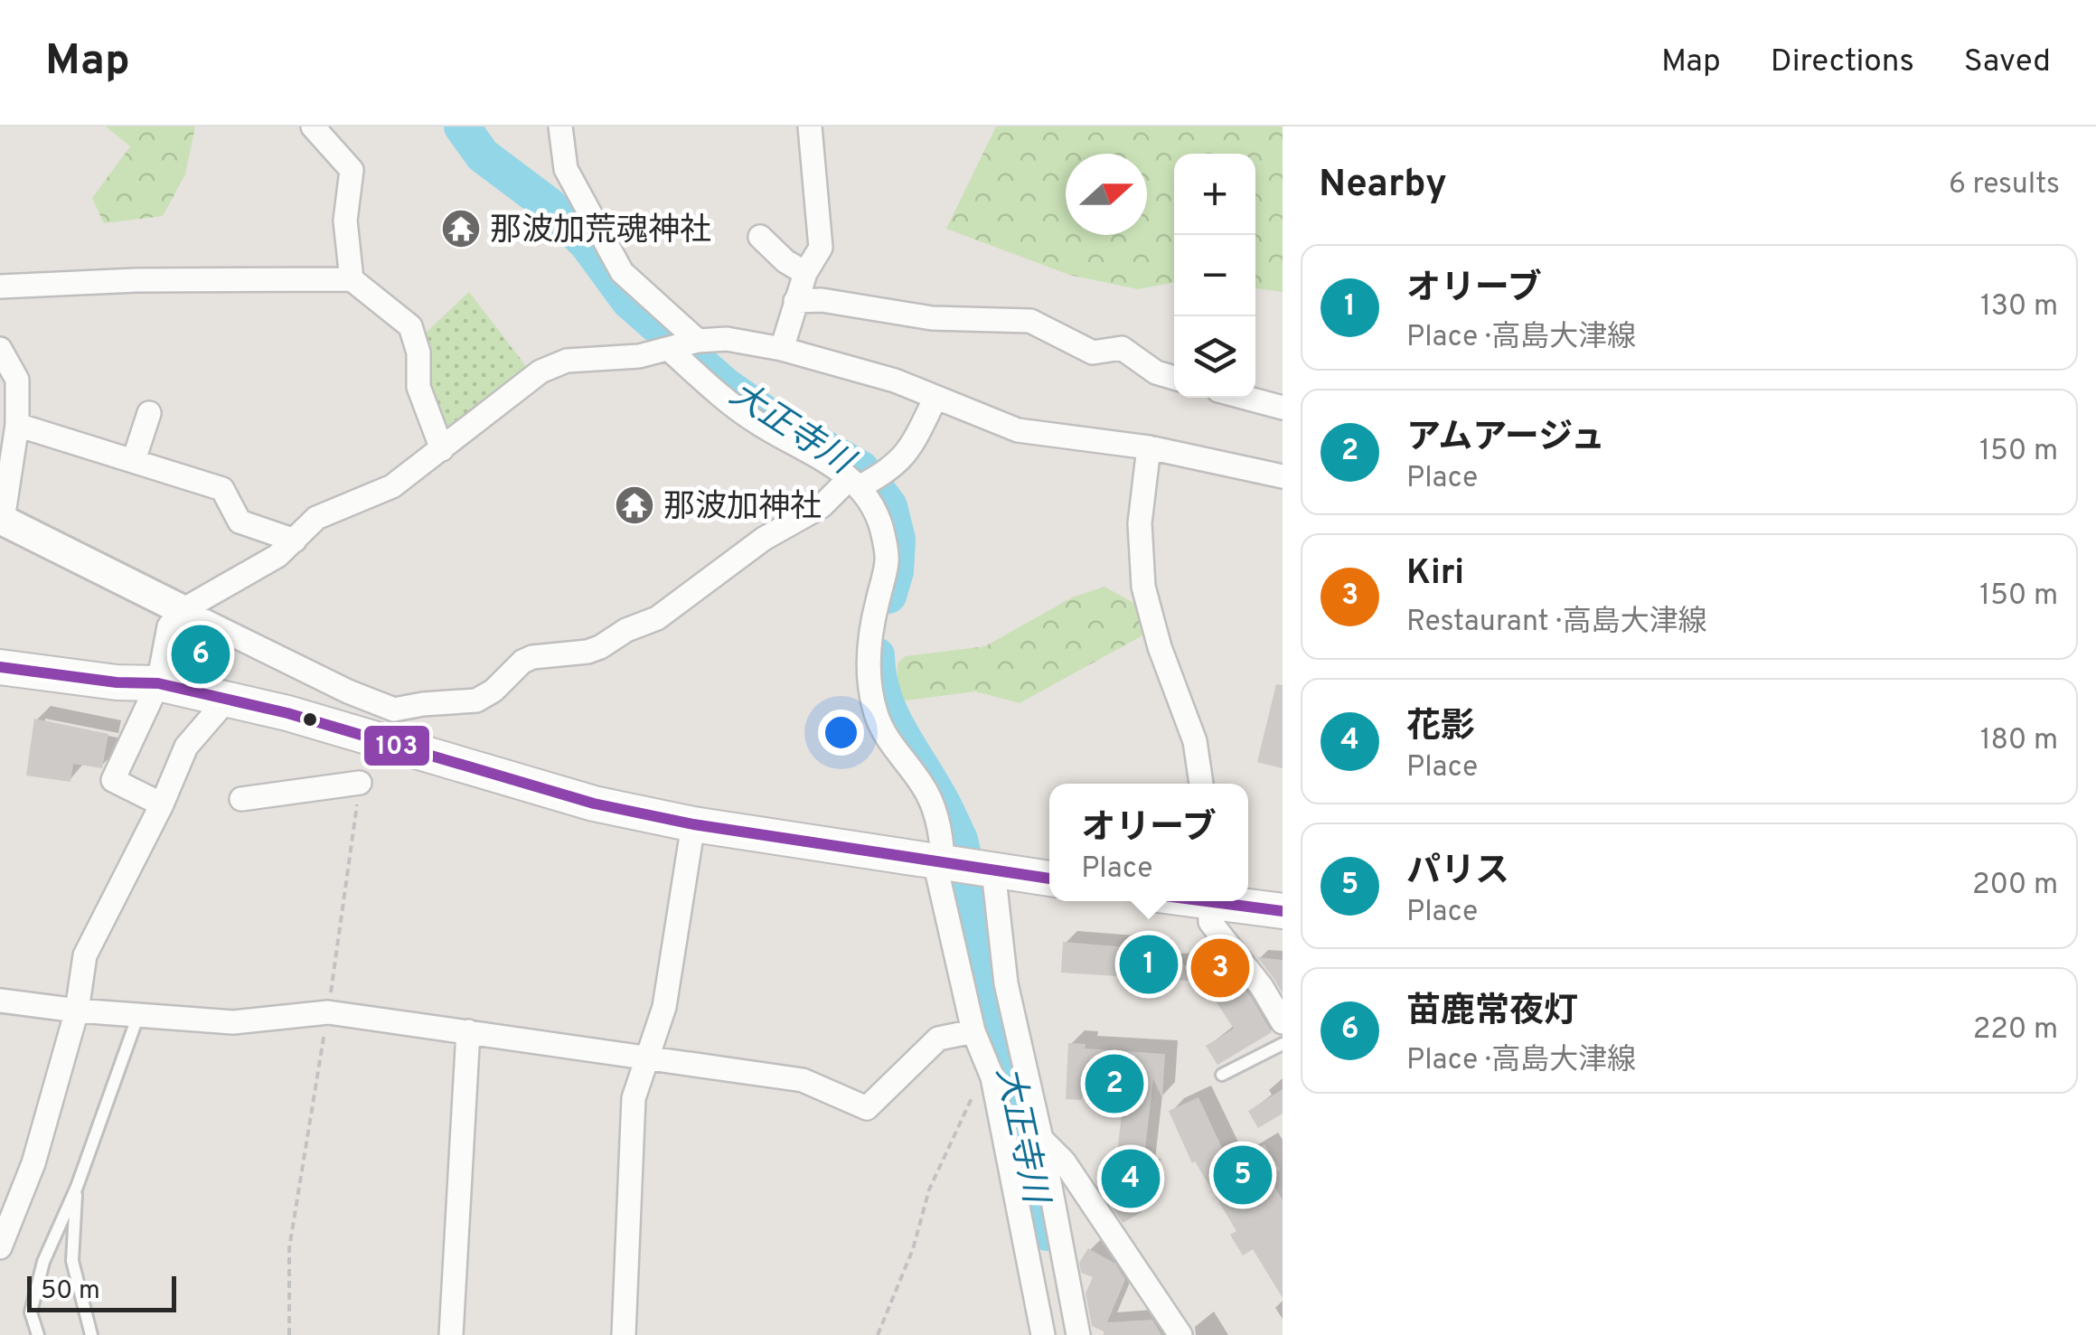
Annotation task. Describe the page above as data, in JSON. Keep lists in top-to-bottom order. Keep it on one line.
{"water":["大正寺川"],"places":{"temple":["那波加荒魂神社","那波加神社"]},"lines":["transit line 103"],"scale_bar":"50 m","north":"right","page":{"header":"Map","nav":["Map","Directions","Saved"],"heading":["Nearby","6 results"],"map_buttons":["+","−"],"list":[{"mark":"1","name":"オリーブ","note":"Place · 高島大津線","value":"130 m"},{"mark":"2","name":"アムアージュ","note":"Place","value":"150 m"},{"mark":"3","name":"Kiri","note":"Restaurant · 高島大津線","value":"150 m"},{"mark":"4","name":"花影","note":"Place","value":"180 m"},{"mark":"5","name":"パリス","note":"Place","value":"200 m"},{"mark":"6","name":"苗鹿常夜灯","note":"Place · 高島大津線","value":"220 m"}],"pins":["6","1","3","2","5","4"],"popup":["オリーブ","Place"],"scale":"50 m"}}
